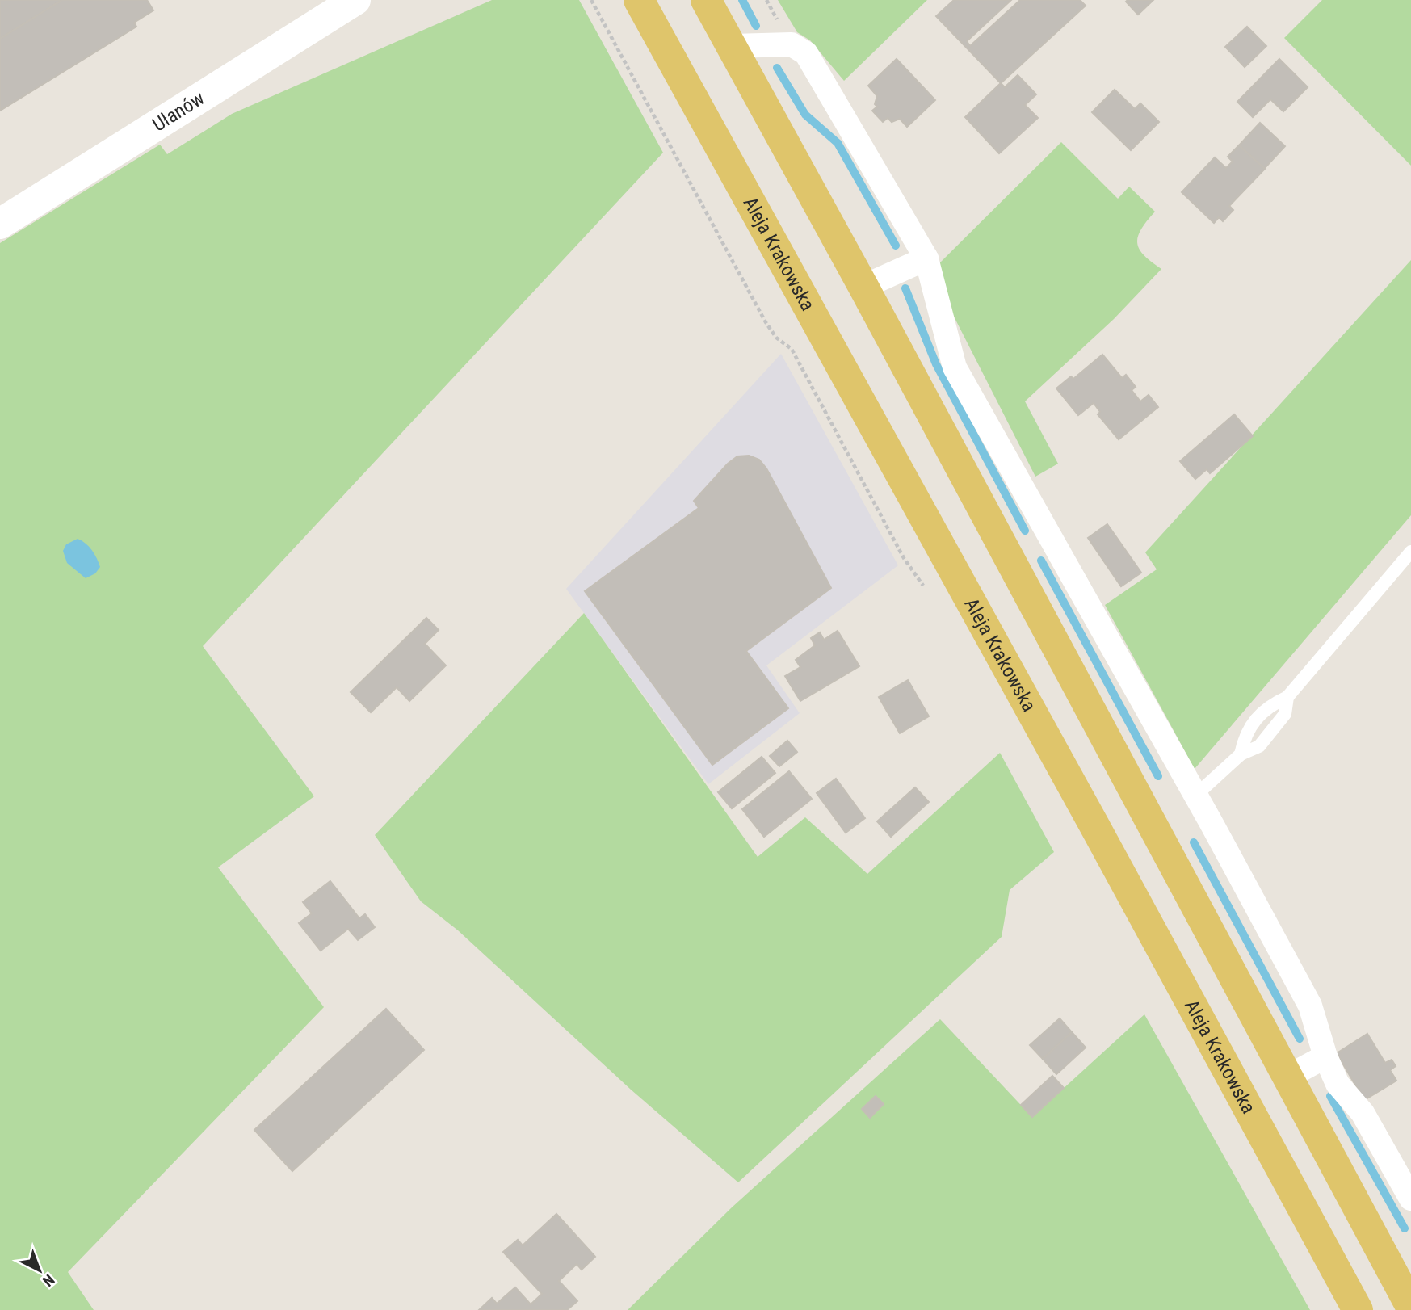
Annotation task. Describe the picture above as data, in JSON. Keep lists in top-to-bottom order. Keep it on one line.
{"streets":{"main road":["Aleja Krakowska"],"street":["Ułanów"]},"north":"bottom right"}
